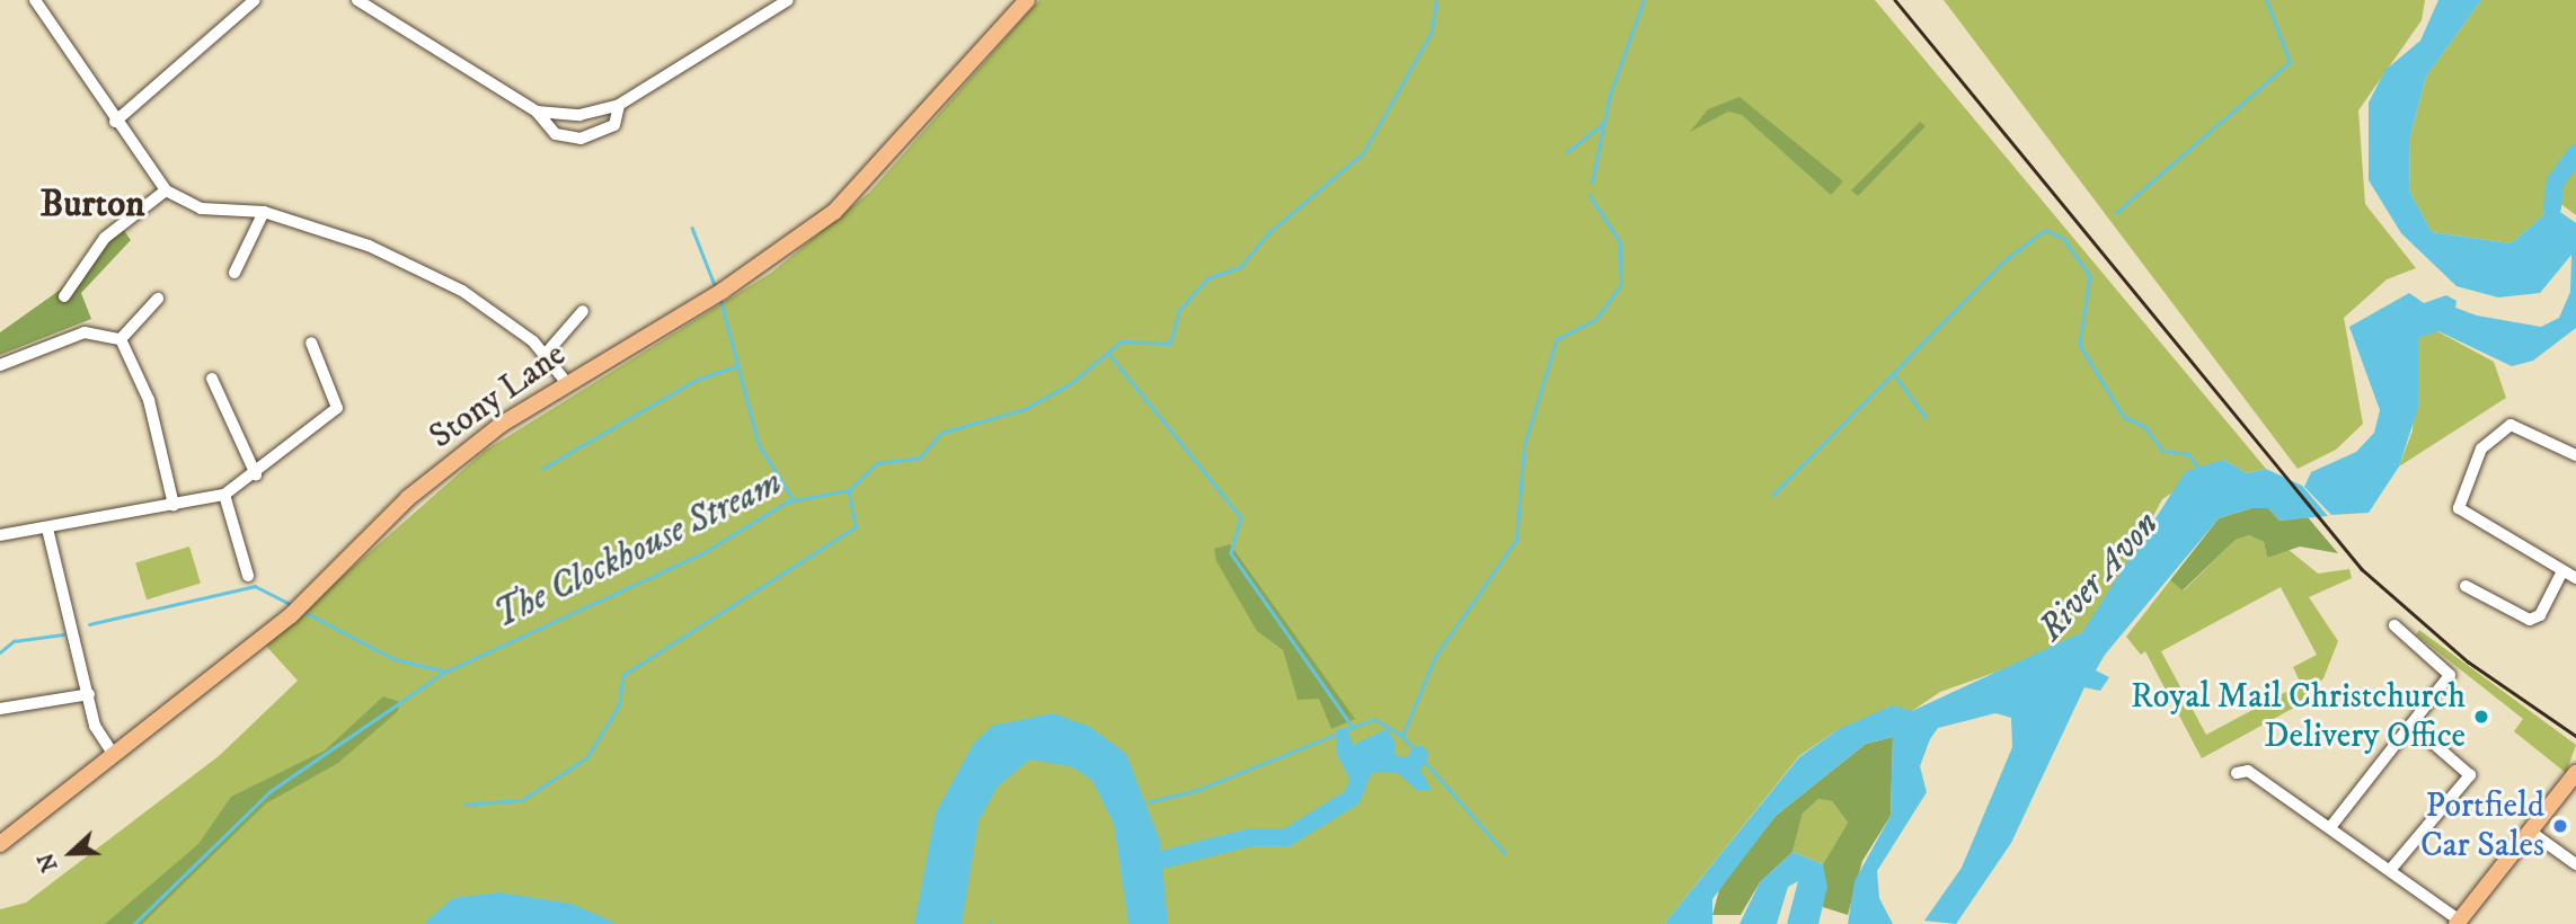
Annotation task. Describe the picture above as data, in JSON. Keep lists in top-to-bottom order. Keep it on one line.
{"streets":{"main road":["Stony Lane"]},"districts":["Burton"],"water":["The Clockhouse Stream","River Avon"],"places":["Royal Mail Christchurch Delivery Office","Portfield Car Sales"],"north":"left"}
